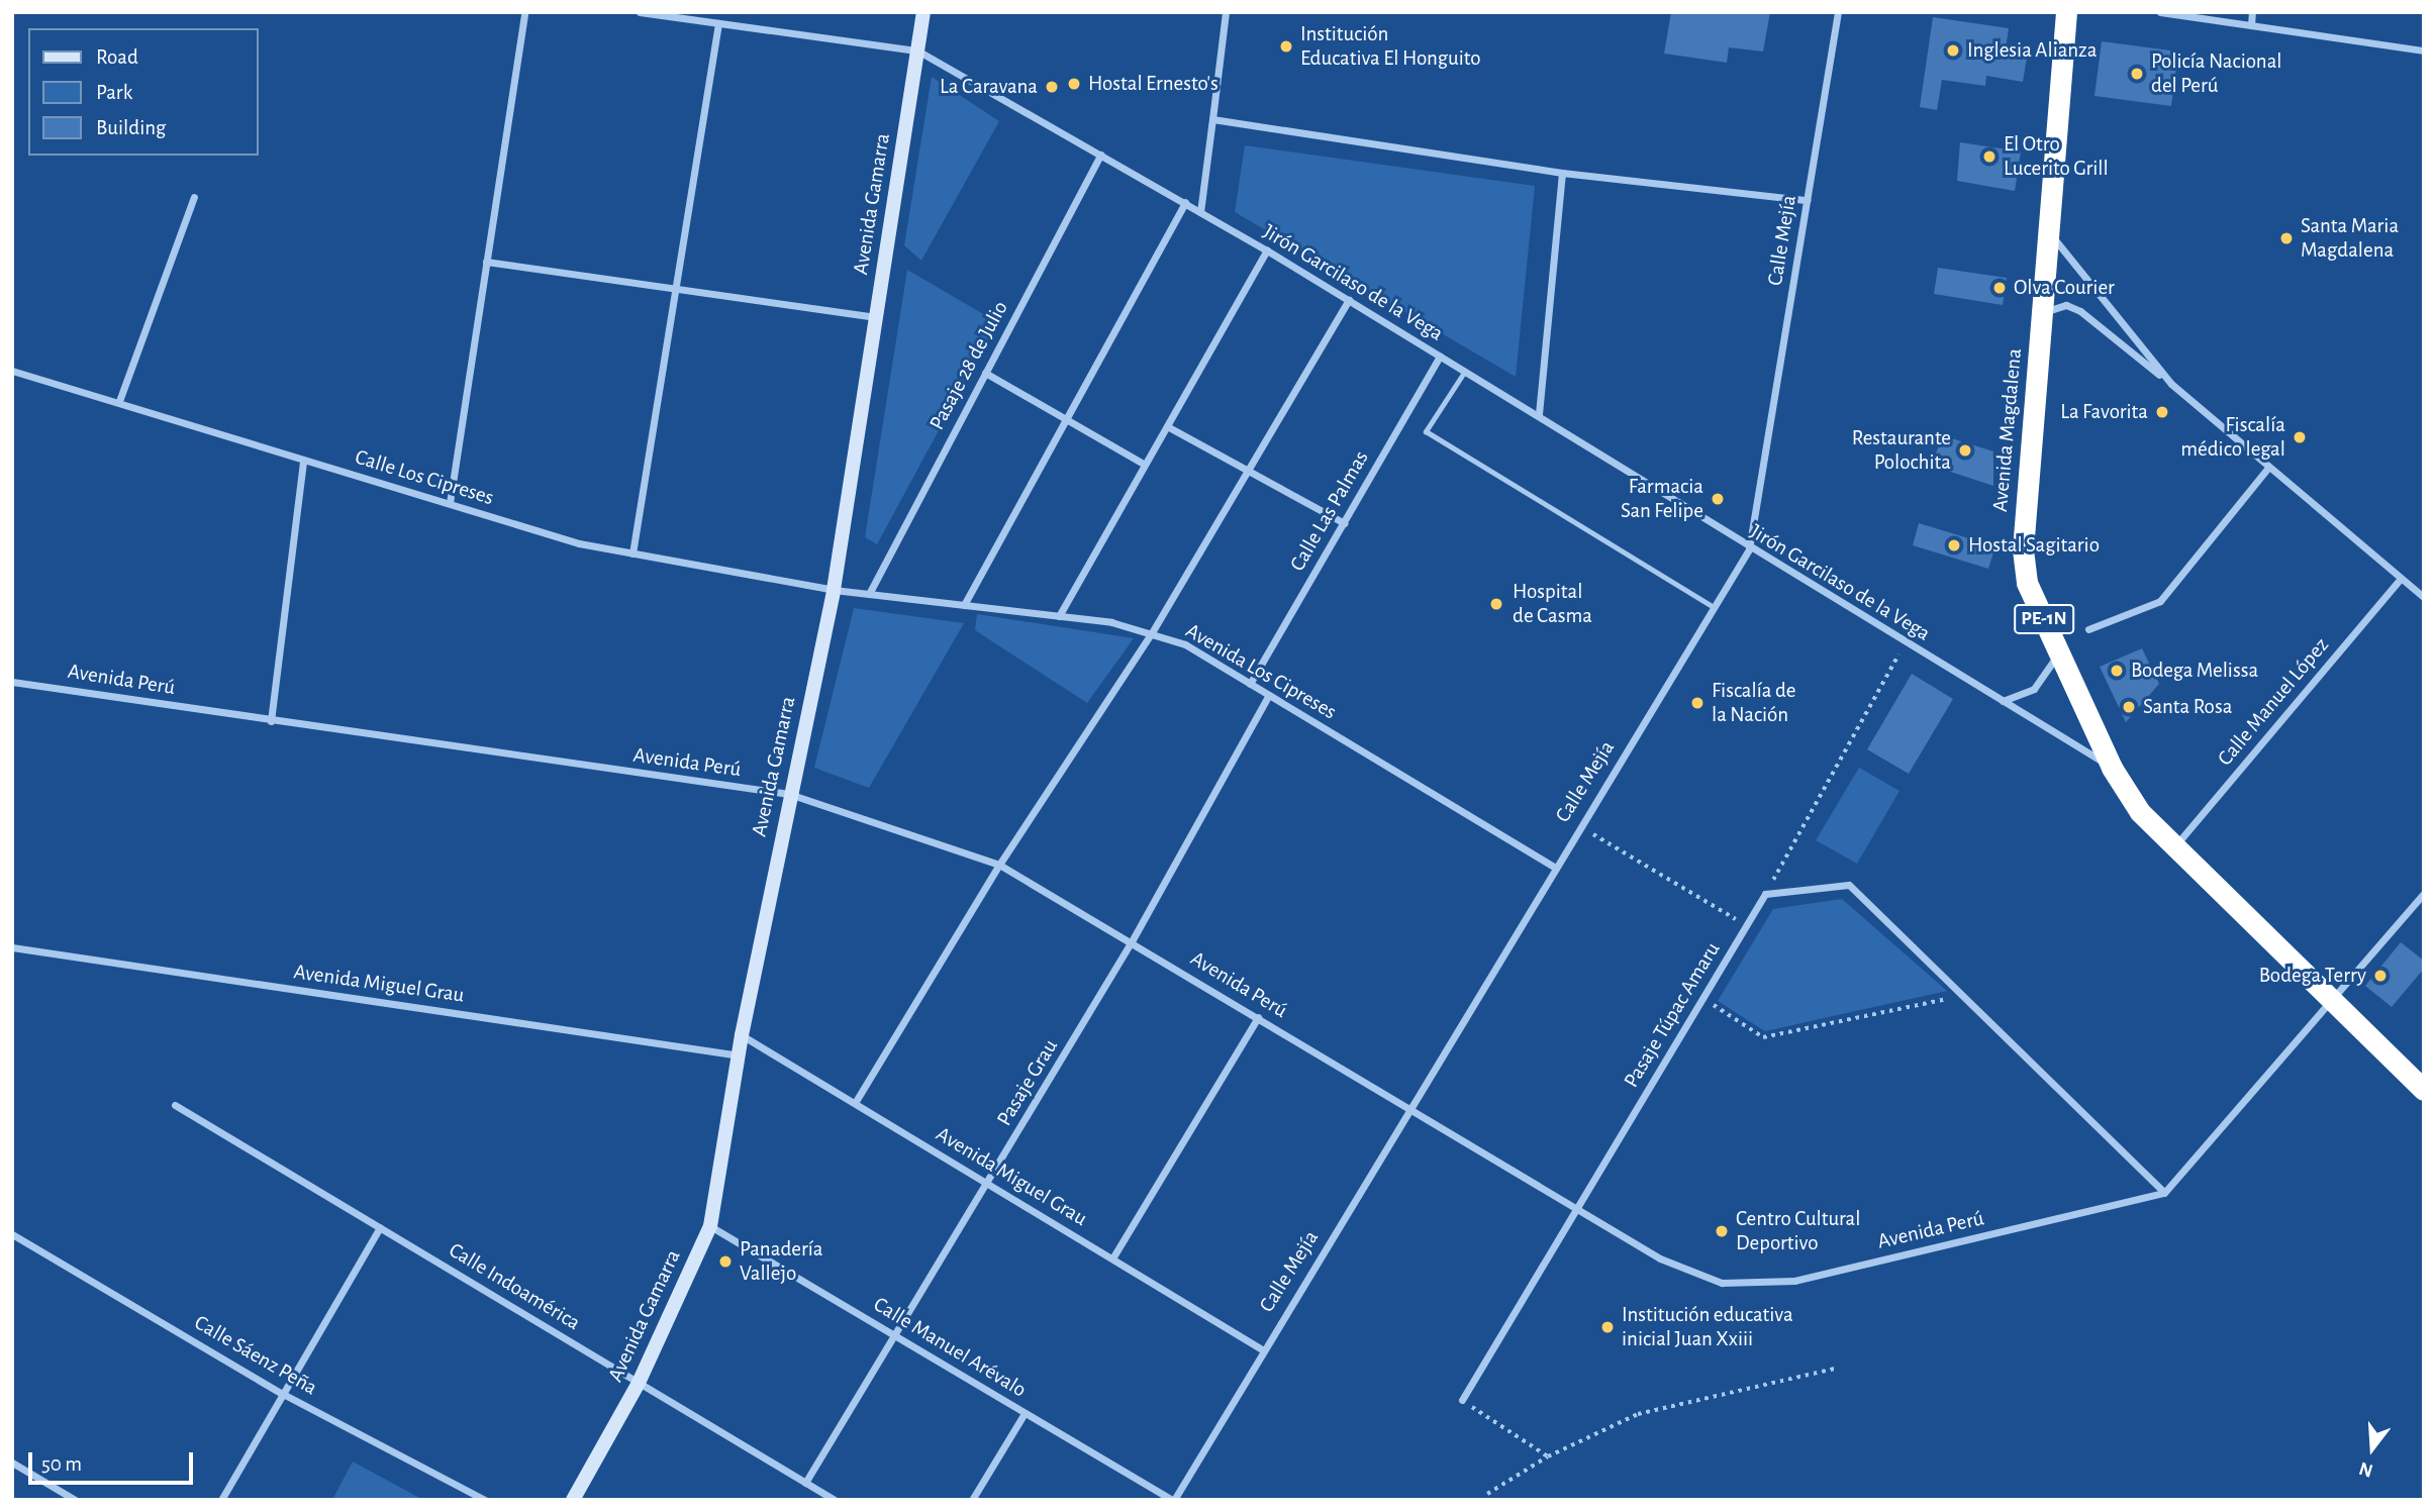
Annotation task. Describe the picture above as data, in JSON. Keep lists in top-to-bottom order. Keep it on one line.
{"streets":{"highway":["Avenida Magdalena","PE-1N"],"street":["Avenida Gamarra","Calle Mejía","Jirón Garcilaso de la Vega","Pasaje 28 de Julio","Calle Los Cipreses","Calle Las Palmas","Avenida Los Cipreses","Avenida Perú","Calle Manuel López","Avenida Miguel Grau","Pasaje Túpac Amaru","Pasaje Grau","Calle Indoamérica","Calle Manuel Arévalo","Calle Sáenz Peña"]},"crossings":[["Avenida Gamarra","Jirón Garcilaso de la Vega"],["Avenida Gamarra","Calle Los Cipreses"],["Avenida Gamarra","Avenida Los Cipreses"],["Avenida Gamarra","Avenida Perú"],["Avenida Gamarra","Avenida Miguel Grau"],["Avenida Gamarra","Calle Indoamérica"],["Avenida Gamarra","Calle Manuel Arévalo"],["Calle Mejía","Jirón Garcilaso de la Vega"],["Calle Mejía","Avenida Los Cipreses"],["Calle Mejía","Avenida Perú"],["Calle Mejía","Avenida Miguel Grau"],["Calle Mejía","Calle Manuel Arévalo"],["Jirón Garcilaso de la Vega","Pasaje 28 de Julio"],["Jirón Garcilaso de la Vega","Avenida Magdalena"],["Jirón Garcilaso de la Vega","Calle Las Palmas"],["Pasaje 28 de Julio","Avenida Los Cipreses"],["Avenida Magdalena","Calle Manuel López"],["Calle Los Cipreses","Avenida Los Cipreses"],["Calle Las Palmas","Avenida Los Cipreses"],["Avenida Los Cipreses","Pasaje Grau"],["Avenida Perú","Pasaje Túpac Amaru"],["Avenida Perú","Pasaje Grau"],["Avenida Miguel Grau","Pasaje Grau"],["Pasaje Grau","Calle Indoamérica"],["Pasaje Grau","Calle Manuel Arévalo"]],"places":["Institución Educativa El Honguito","Inglesia Alianza","Policía Nacional del Perú","Hostal Ernesto's","La Caravana","El Otro Lucerito Grill","Santa Maria Magdalena","Olva Courier","La Favorita","Fiscalía médico legal","Restaurante Polochita","Farmacia San Felipe","Hostal Sagitario","Hospital de Casma","Bodega Melissa","Fiscalía de la Nación","Santa Rosa","Bodega Terry","Centro Cultural Deportivo","Panadería Vallejo","Institución educativa inicial Juan Xxiii"],"legend":["Road","Park","Building"],"scale_bar":"50 m","north":"bottom"}
